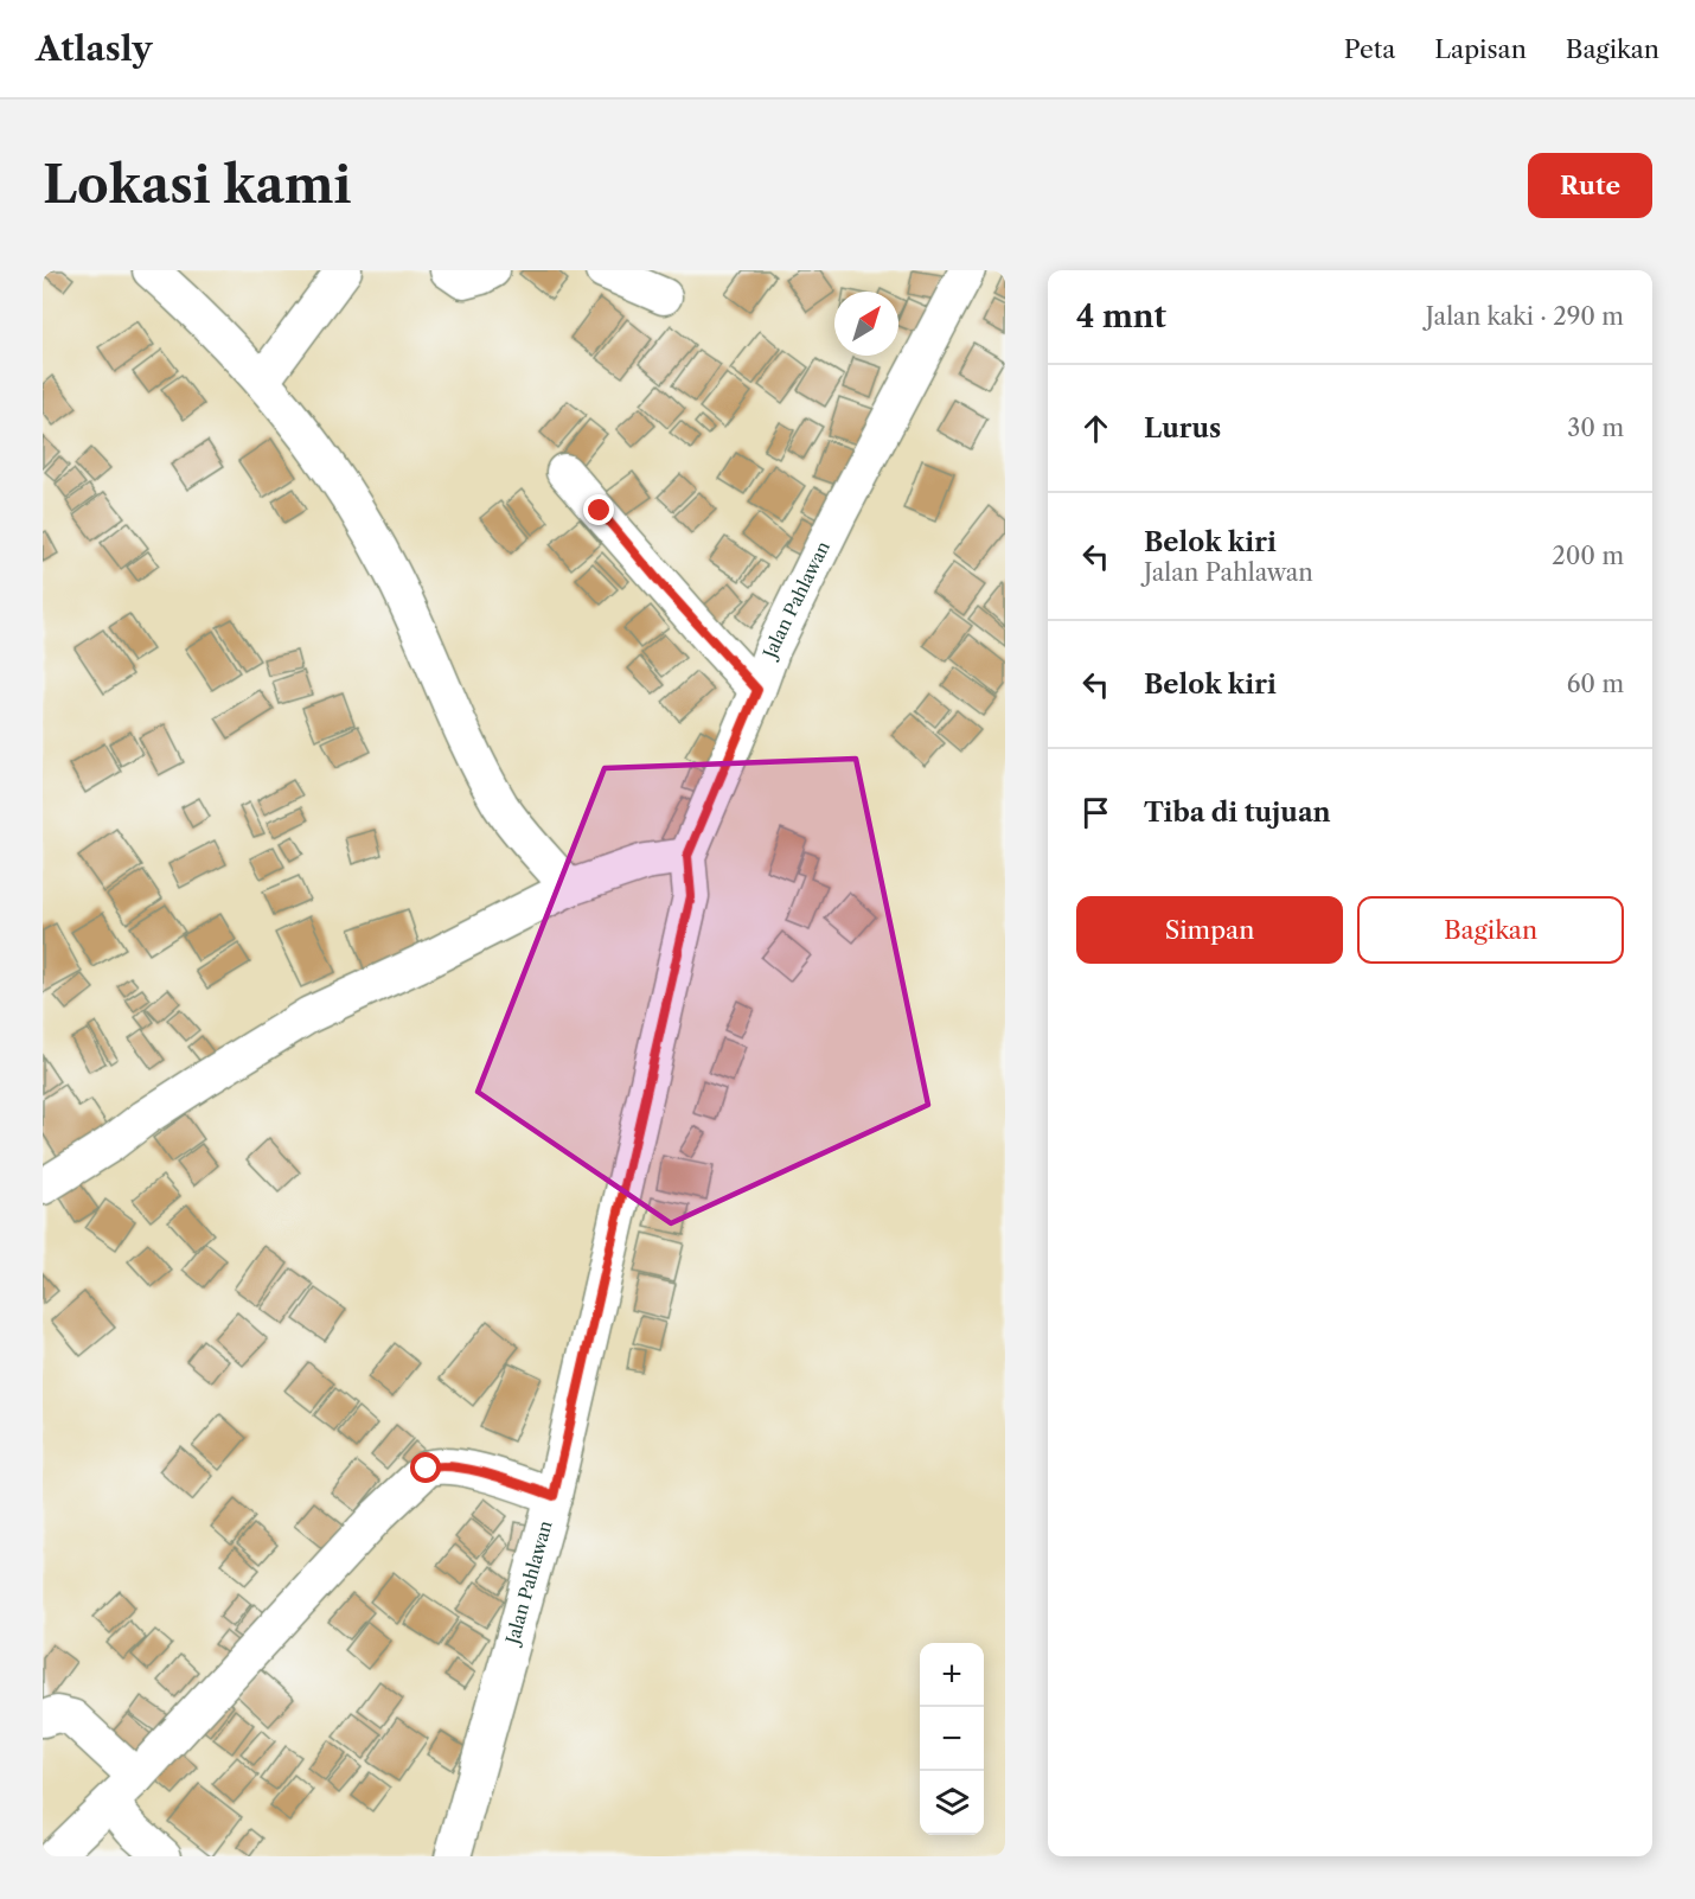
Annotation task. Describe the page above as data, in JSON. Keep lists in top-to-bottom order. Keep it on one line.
{"streets":{"street":["Jalan Pahlawan"]},"north":"top right","page":{"header":"Atlasly","nav":["Peta","Lapisan","Bagikan"],"buttons":["Rute",["Simpan","Bagikan"]],"title":"Lokasi kami","heading":["4 mnt","Jalan kaki · 290 m"],"list":[["Lurus","30 m"],["Belok kiri","Jalan Pahlawan","200 m"],["Belok kiri","60 m"],"Tiba di tujuan"],"map_buttons":["+","−"]}}
